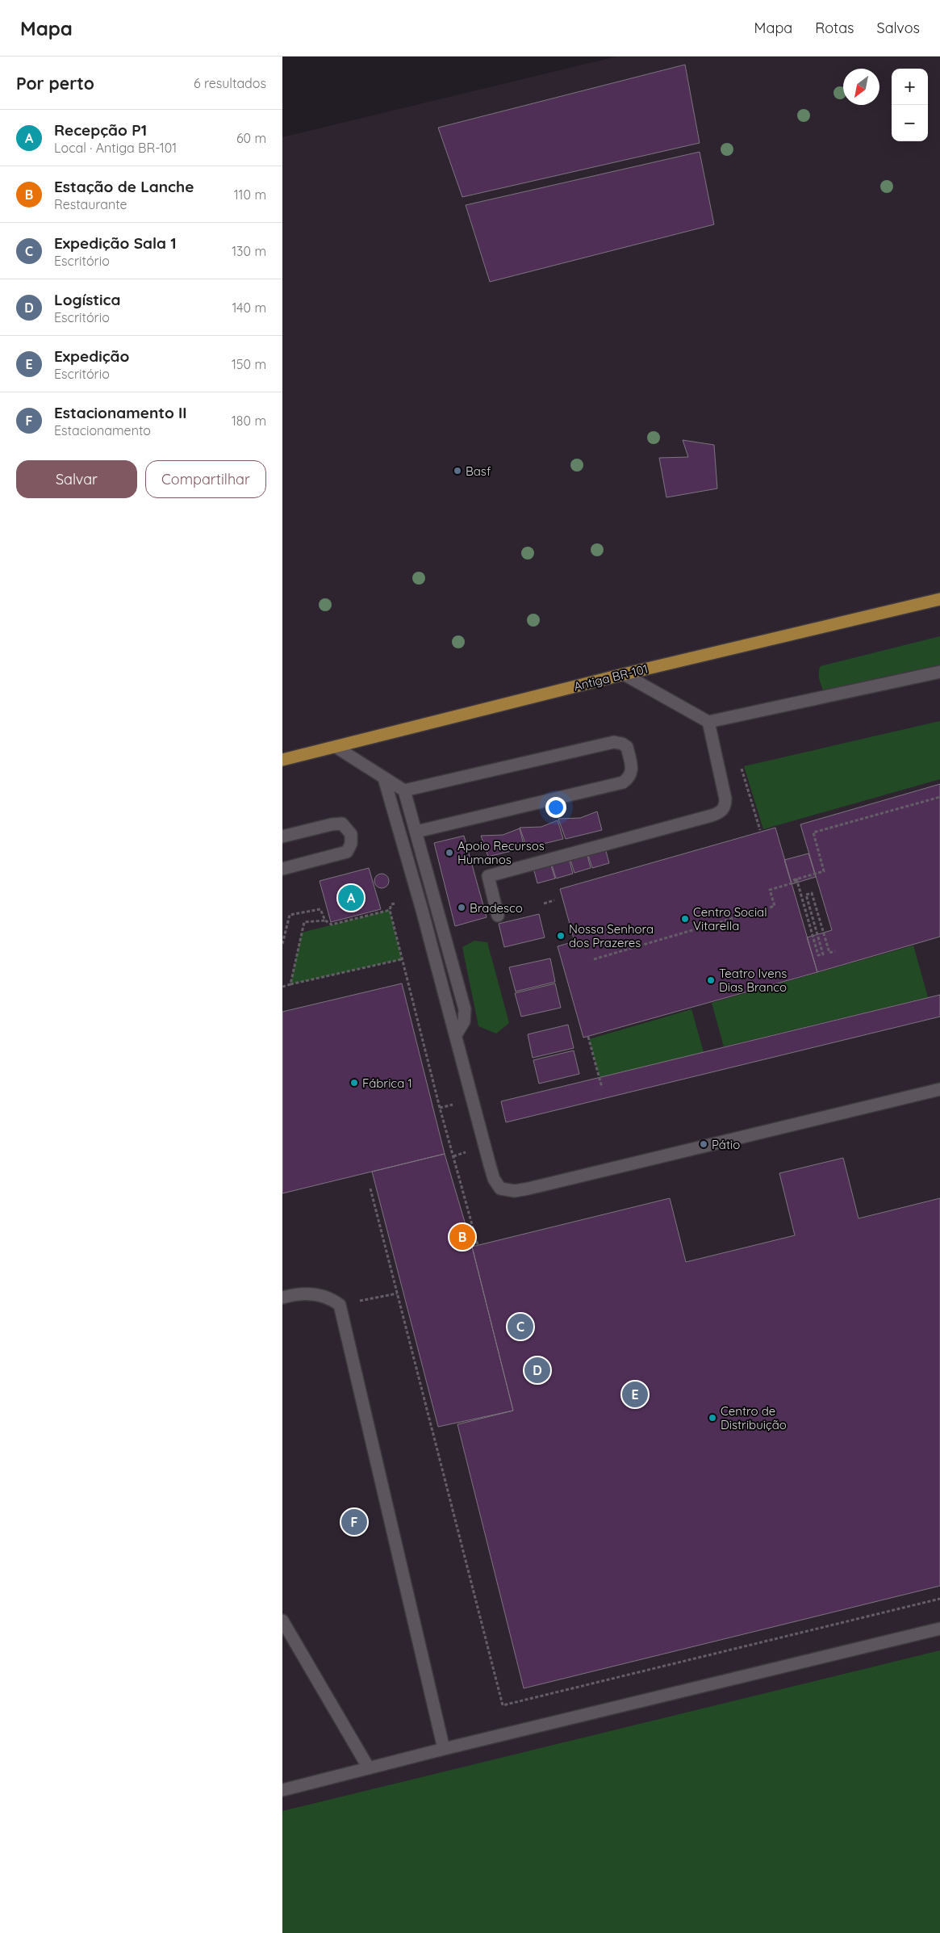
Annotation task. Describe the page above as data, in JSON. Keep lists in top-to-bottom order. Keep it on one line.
{"streets":{"main road":["Antiga BR-101"]},"places":["Basf","Apoio Recursos Humanos","Bradesco","Centro Social Vitarella","Nossa Senhora dos Prazeres","Teatro Ivens Dias Branco","Fábrica 1","Pátio","Centro de Distribuição"],"north":"bottom left","page":{"header":"Mapa","nav":["Mapa","Rotas","Salvos"],"heading":["Por perto","6 resultados"],"map_buttons":["+","−"],"list":[{"mark":"A","name":"Recepção P1","note":"Local · Antiga BR-101","value":"60 m"},{"mark":"B","name":"Estação de Lanche","note":"Restaurante","value":"110 m"},{"mark":"C","name":"Expedição Sala 1","note":"Escritório","value":"130 m"},{"mark":"D","name":"Logística","note":"Escritório","value":"140 m"},{"mark":"E","name":"Expedição","note":"Escritório","value":"150 m"},{"mark":"F","name":"Estacionamento II","note":"Estacionamento","value":"180 m"}],"buttons":["Salvar","Compartilhar"],"pins":["A","B","C","D","E","F"]}}
